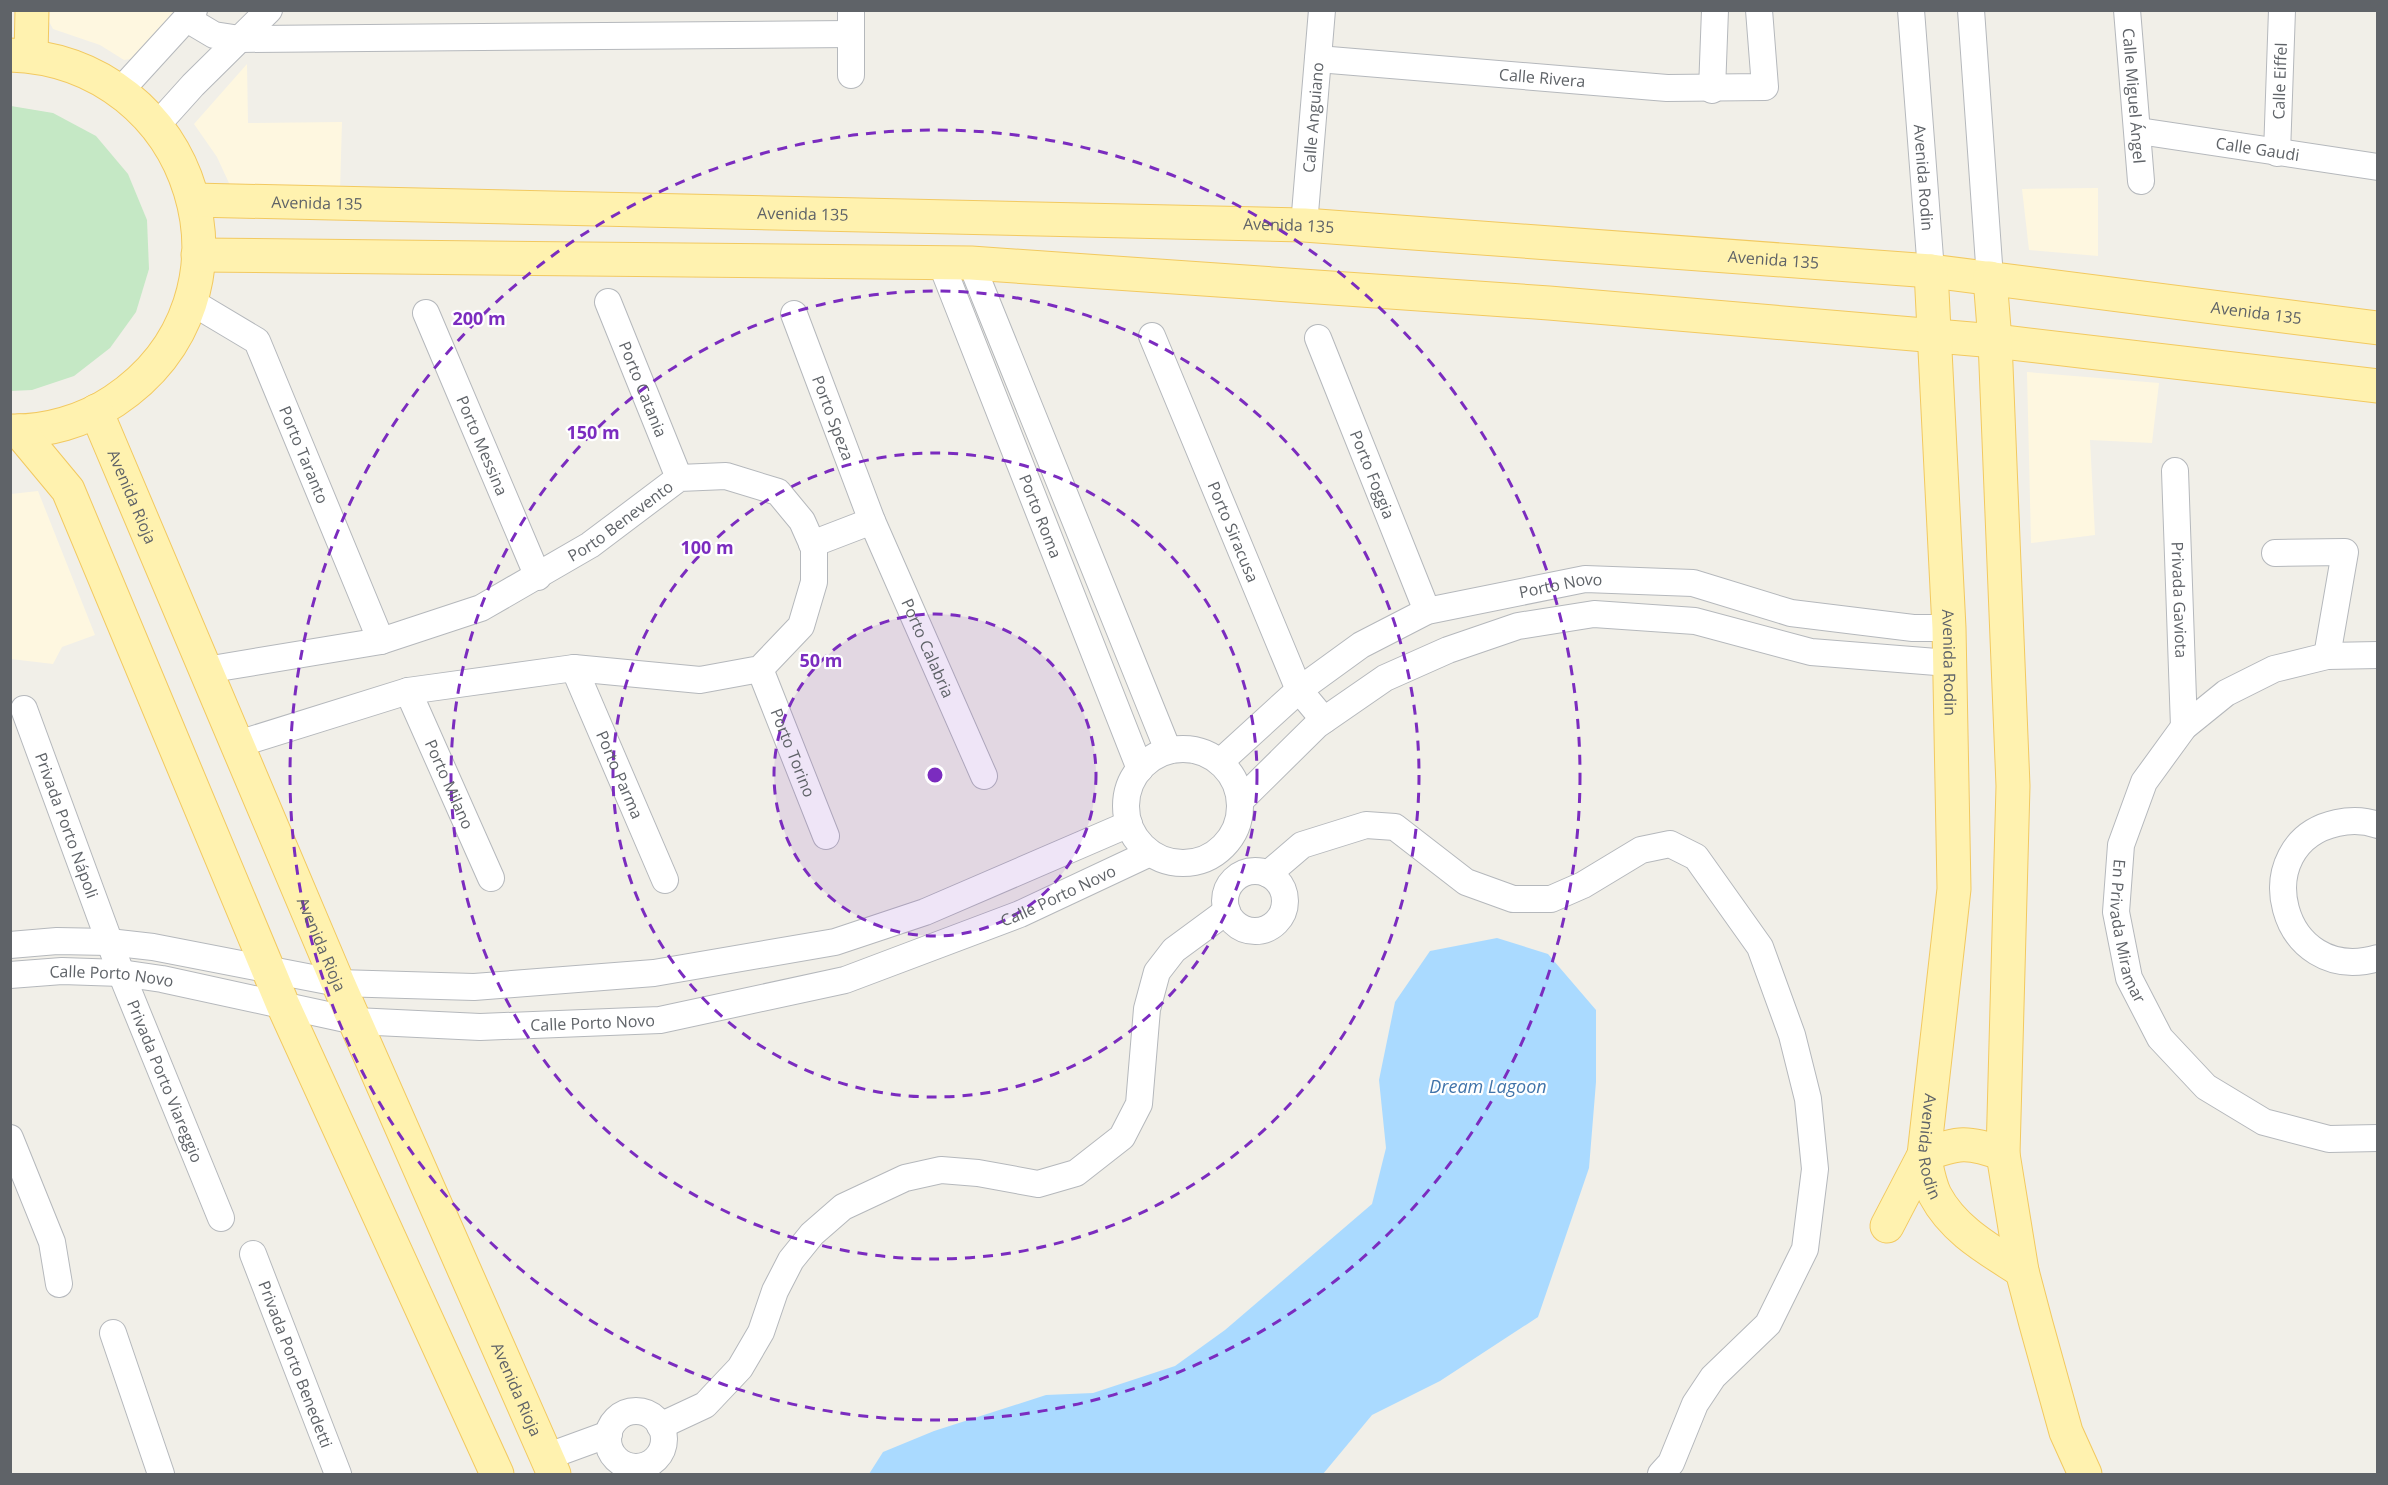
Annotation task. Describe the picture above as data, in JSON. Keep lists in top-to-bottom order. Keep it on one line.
{"streets":{"main road":["Avenida Rodin","Avenida 135","Avenida Rioja"],"street":["Calle Rivera","Calle Eiffel","Calle Miguel Ángel","Calle Anguiano","Calle Gaudi","Porto Catania","Porto Speza","Porto Messina","Porto Taranto","Porto Foggia","Porto Roma","Porto Benevento","Porto Siracusa","Porto Novo","Privada Gaviota","Porto Calabria","Porto Torino","Porto Parma","Porto Milano","Privada Porto Nápoli","Calle Porto Novo","En Privada Miramar","Privada Porto Viareggio","Privada Porto Benedetti"]},"crossings":[["Calle Rivera","Calle Anguiano"],["Calle Eiffel","Calle Gaudi"],["Calle Miguel Ángel","Calle Gaudi"],["Calle Anguiano","Avenida 135"],["Avenida Rodin","Avenida 135"],["Avenida Rodin","Porto Novo"],["Porto Catania","Porto Benevento"],["Porto Speza","Porto Calabria"],["Porto Messina","Porto Benevento"],["Porto Taranto","Porto Benevento"],["Porto Foggia","Porto Novo"],["Avenida Rioja","Porto Benevento"],["Avenida Rioja","Calle Porto Novo"],["Porto Roma","Porto Novo"],["Porto Roma","Calle Porto Novo"],["Porto Benevento","Porto Torino"],["Porto Siracusa","Porto Novo"],["Porto Novo","Calle Porto Novo"],["Privada Gaviota","En Privada Miramar"],["Privada Porto Nápoli","Calle Porto Novo"],["Privada Porto Nápoli","Privada Porto Viareggio"],["Calle Porto Novo","Privada Porto Viareggio"]],"water":["Dream Lagoon"],"rings":["200 m","150 m","100 m","50 m"]}
